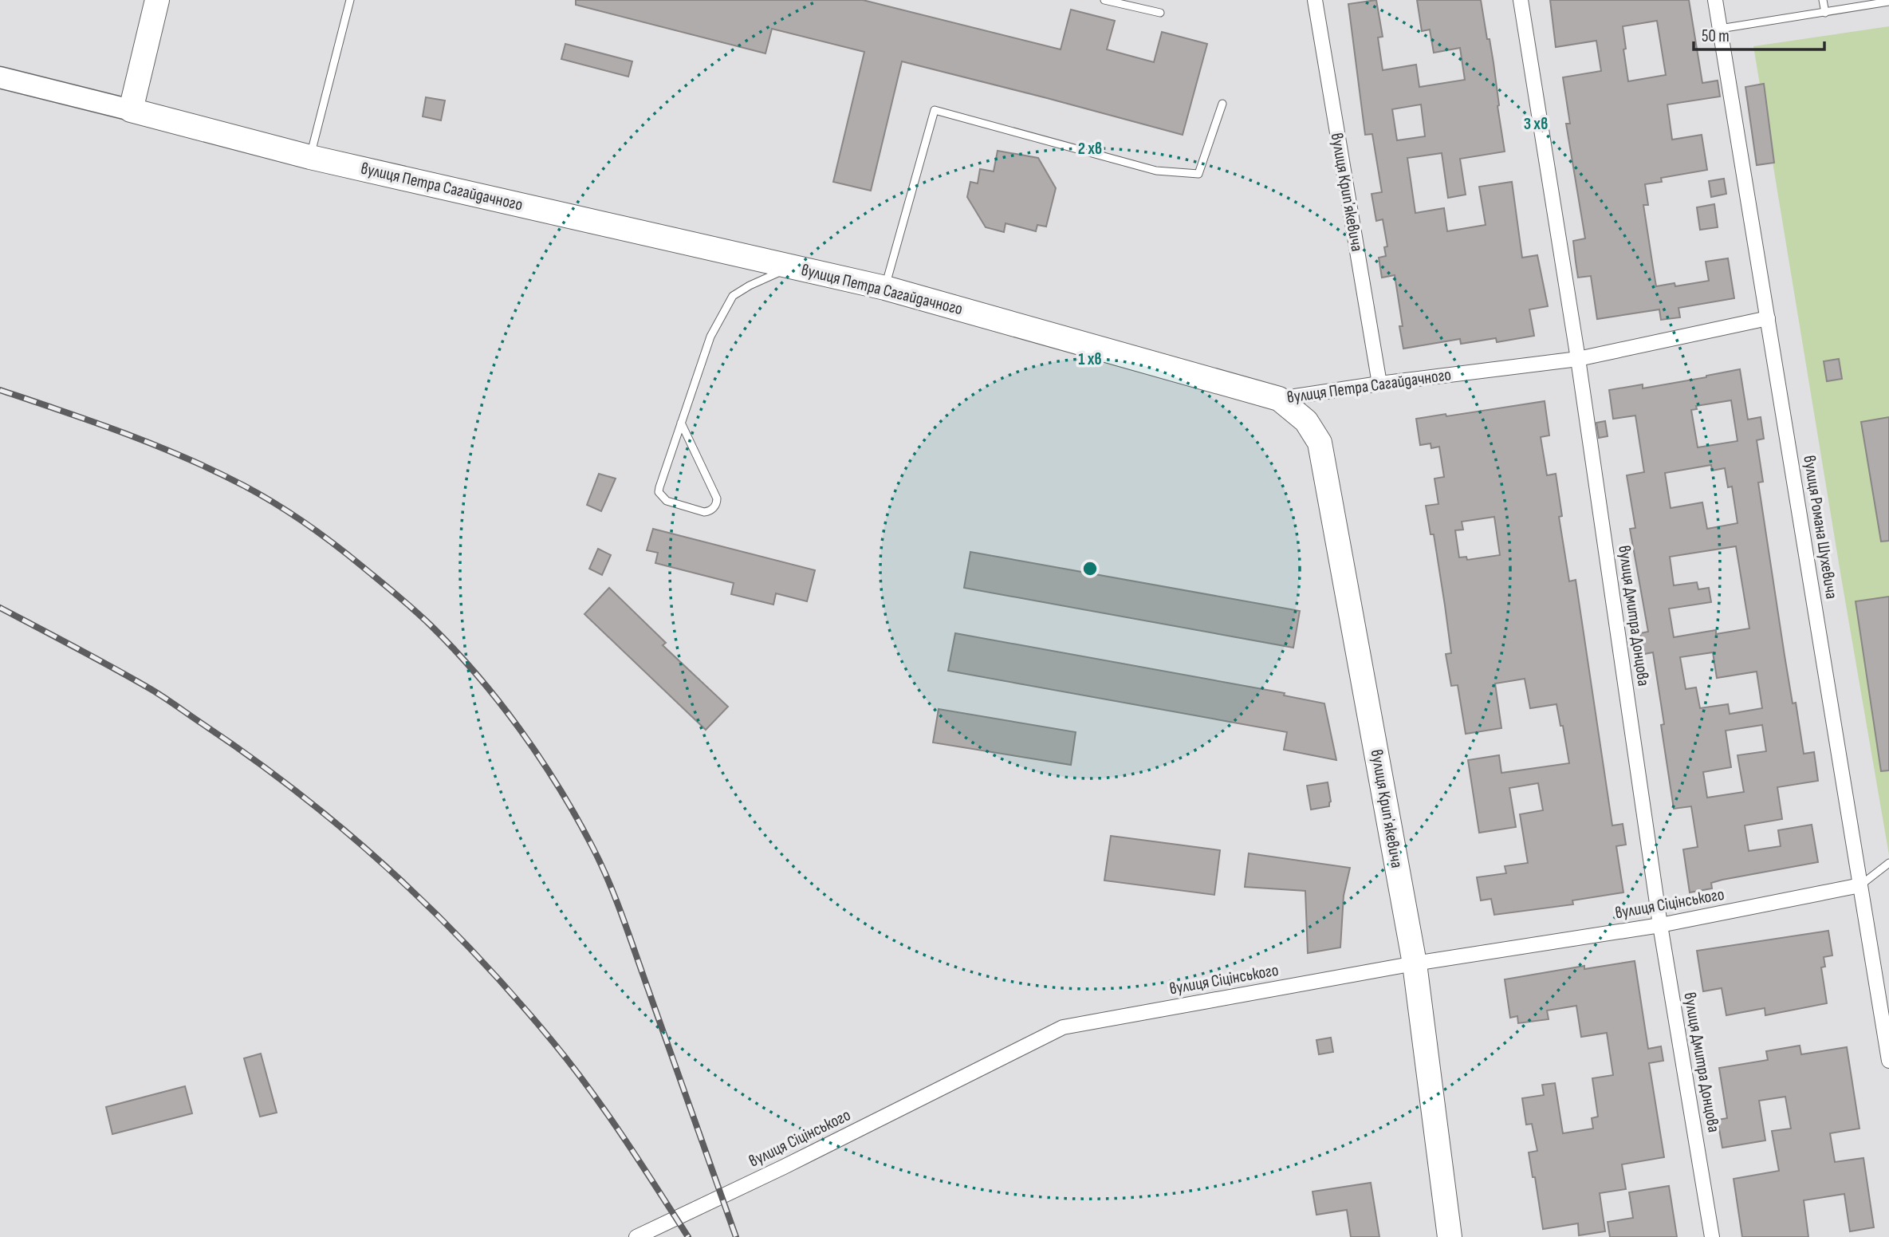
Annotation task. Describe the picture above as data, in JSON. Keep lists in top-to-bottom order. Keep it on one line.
{"streets":{"main road":["вулиця Петра Сагайдачного","вулиця Крипʼякевича"],"street":["вулиця Романа Шухевича","вулиця Дмитра Донцова","вулиця Сіцінського"]},"crossings":[["вулиця Петра Сагайдачного","вулиця Крипʼякевича"],["вулиця Петра Сагайдачного","вулиця Романа Шухевича"],["вулиця Петра Сагайдачного","вулиця Дмитра Донцова"],["вулиця Крипʼякевича","вулиця Сіцінського"],["вулиця Романа Шухевича","вулиця Сіцінського"],["вулиця Дмитра Донцова","вулиця Сіцінського"]],"scale_bar":"50 m","rings":["3 хв","2 хв","1 хв"]}
